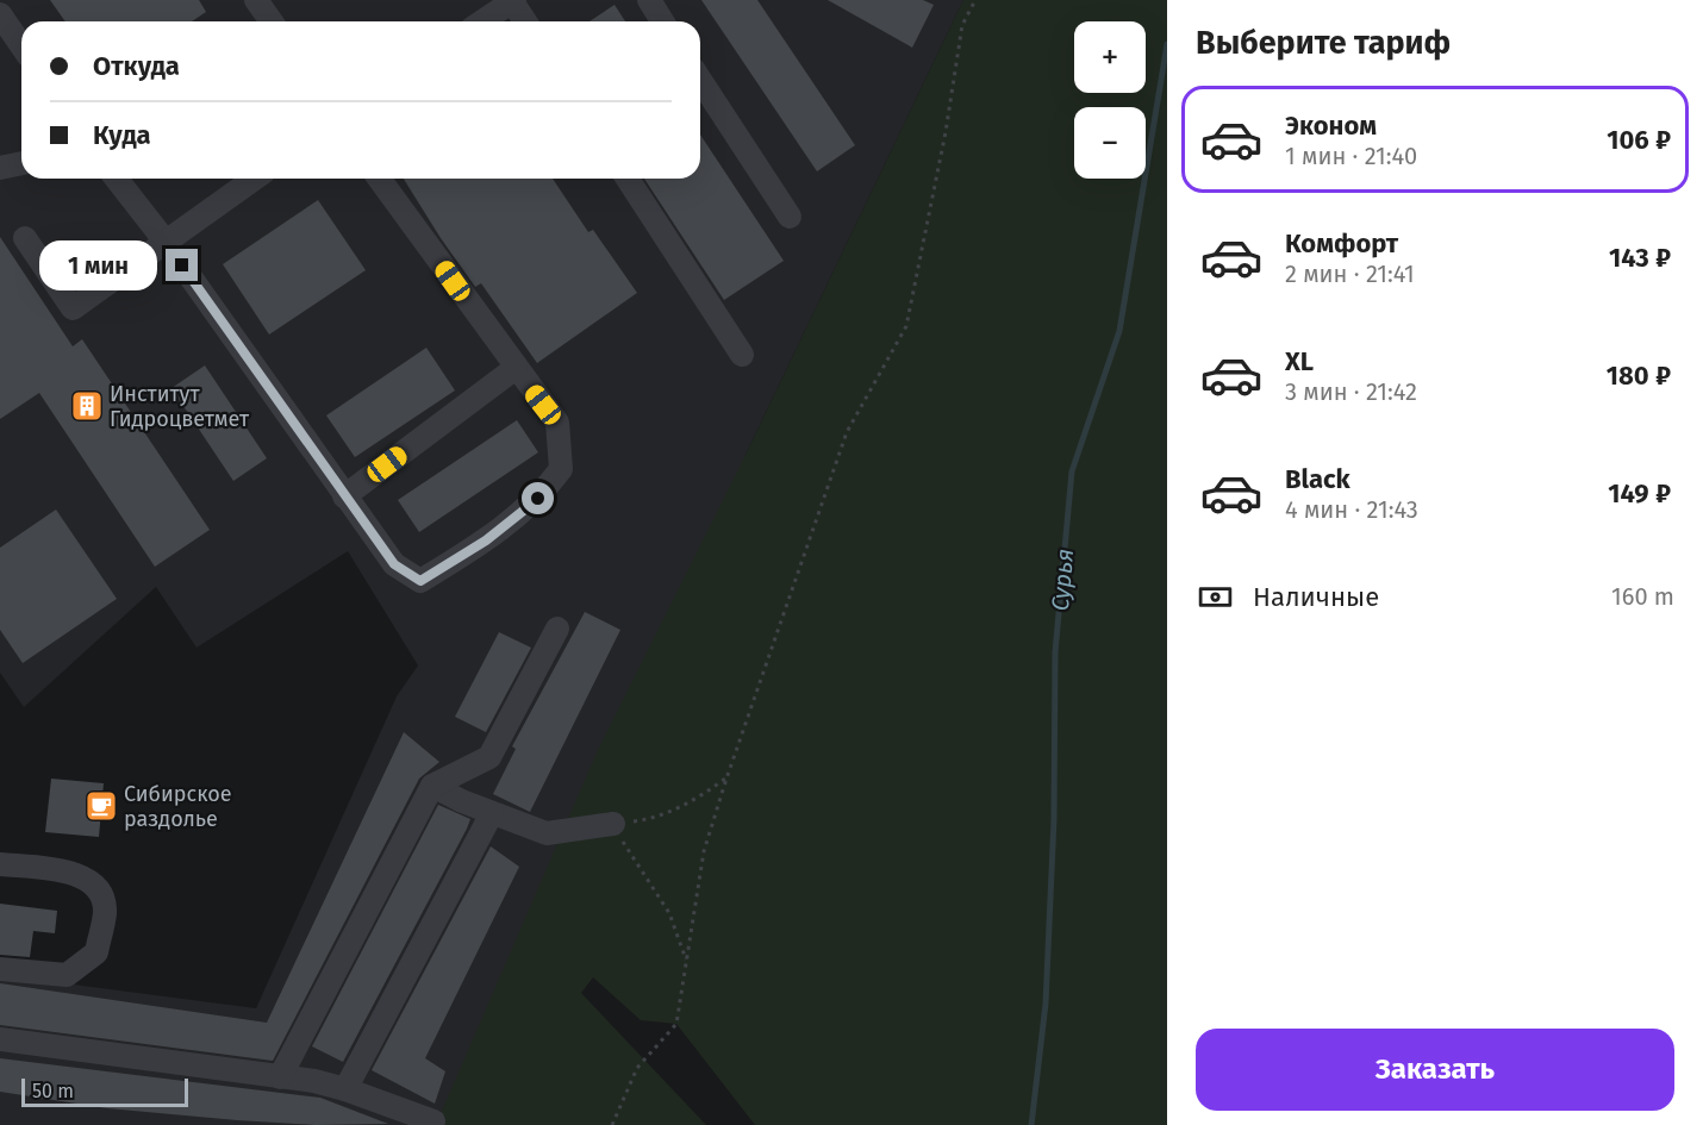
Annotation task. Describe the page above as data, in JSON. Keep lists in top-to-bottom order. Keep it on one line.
{"water":["Сурья"],"places":{"building":["Институт Гидроцветмет"],"cafe":["Сибирское раздолье"]},"scale_bar":"50 m","page":{"heading":"Выберите тариф","map_buttons":["+","−"],"banner":["Откуда","Куда"],"list":[{"name":"Эконом","note":"1 мин · 21:40","value":"106 ₽"},{"name":"Комфорт","note":"2 мин · 21:41","value":"143 ₽"},{"name":"XL","note":"3 мин · 21:42","value":"180 ₽"},{"name":"Black","note":"4 мин · 21:43","value":"149 ₽"}],"bubble":"1 мин","pay":["Наличные","160 m"],"buttons":"Заказать","scale":"50 m"}}
